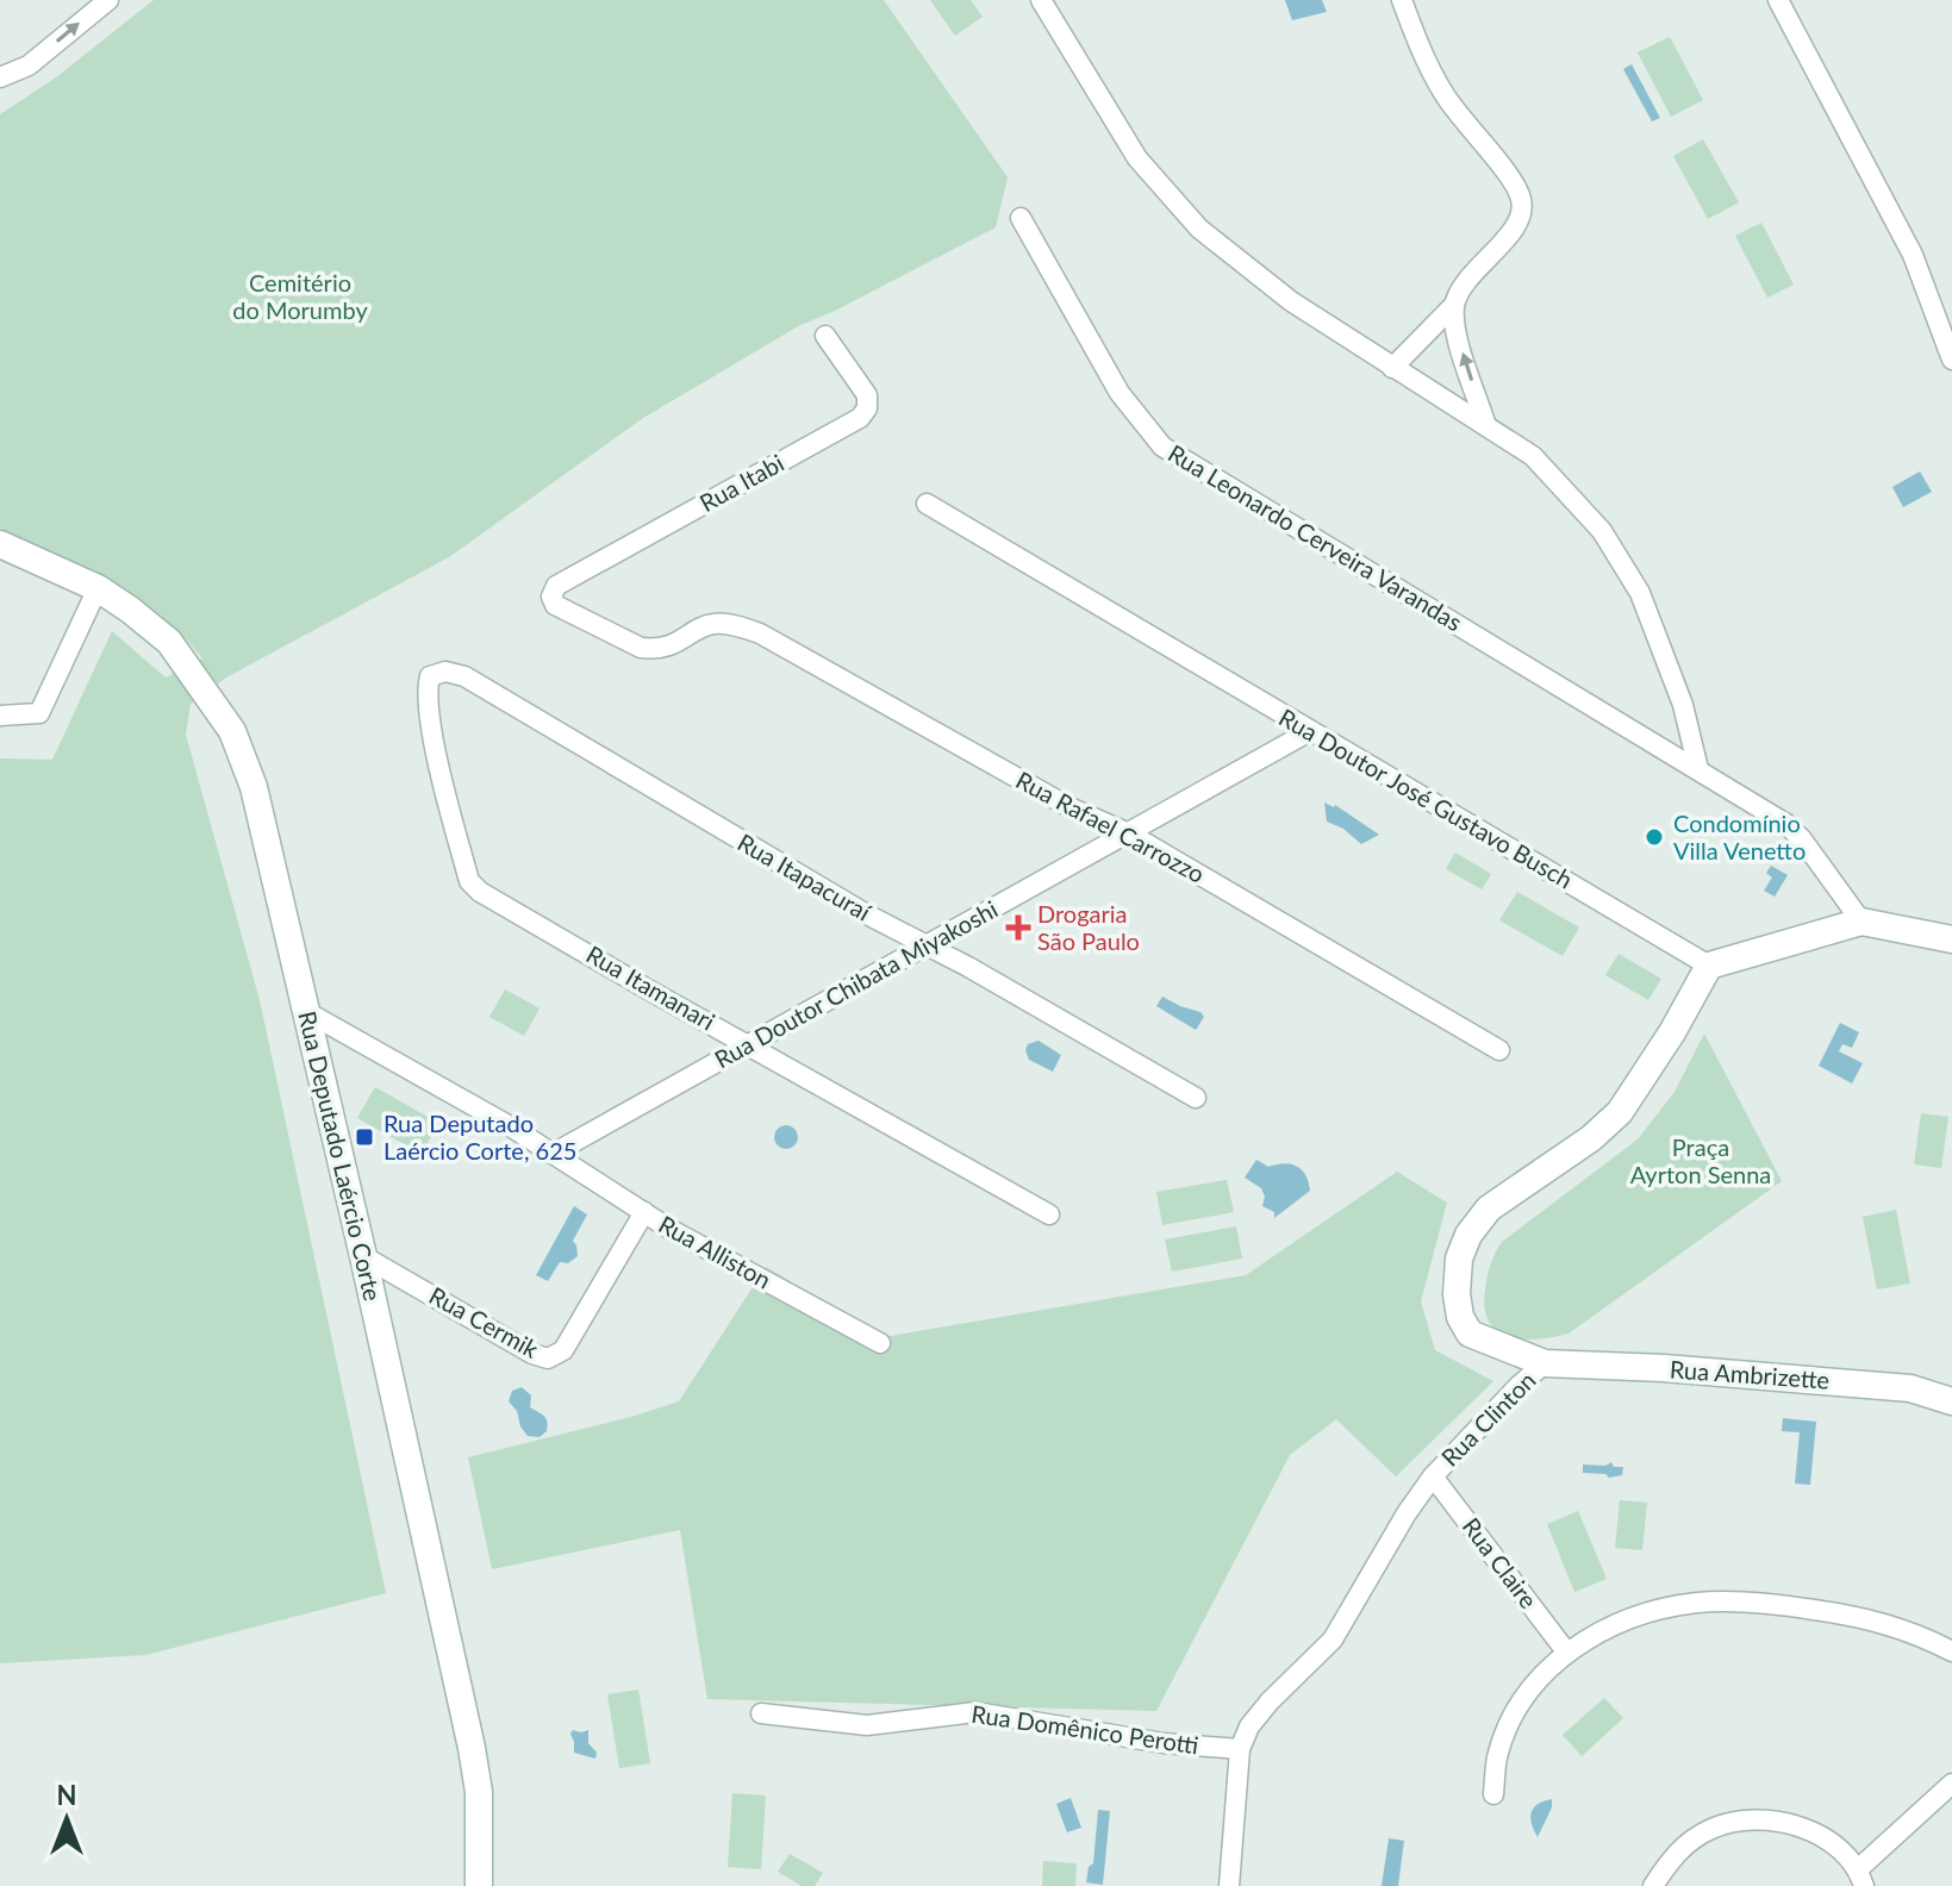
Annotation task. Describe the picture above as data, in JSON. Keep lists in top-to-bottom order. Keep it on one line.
{"streets":{"street":["Rua Itabi","Rua Leonardo Cerveira Varandas","Rua Doutor José Gustavo Busch","Rua Rafael Carrozzo","Rua Itapacuraí","Rua Doutor Chibata Miyakoshi","Rua Itamanari","Rua Deputado Laércio Corte","Rua Alliston","Rua Cermik","Rua Ambrizette","Rua Clinton","Rua Claire","Rua Domênico Perotti"]},"crossings":[["Rua Itabi","Rua Rafael Carrozzo"],["Rua Doutor José Gustavo Busch","Rua Doutor Chibata Miyakoshi"],["Rua Doutor José Gustavo Busch","Rua Ambrizette"],["Rua Rafael Carrozzo","Rua Doutor Chibata Miyakoshi"],["Rua Itapacuraí","Rua Doutor Chibata Miyakoshi"],["Rua Itapacuraí","Rua Itamanari"],["Rua Doutor Chibata Miyakoshi","Rua Itamanari"],["Rua Doutor Chibata Miyakoshi","Rua Alliston"],["Rua Deputado Laércio Corte","Rua Alliston"],["Rua Deputado Laércio Corte","Rua Cermik"],["Rua Alliston","Rua Cermik"],["Rua Ambrizette","Rua Clinton"],["Rua Clinton","Rua Claire"],["Rua Clinton","Rua Domênico Perotti"]],"parks":["Cemitério do Morumby","Praça Ayrton Senna"],"places":{"other":["Condomínio Villa Venetto"],"health":["Drogaria São Paulo"],"transit":["Rua Deputado Laércio Corte, 625"]},"north":"top"}
